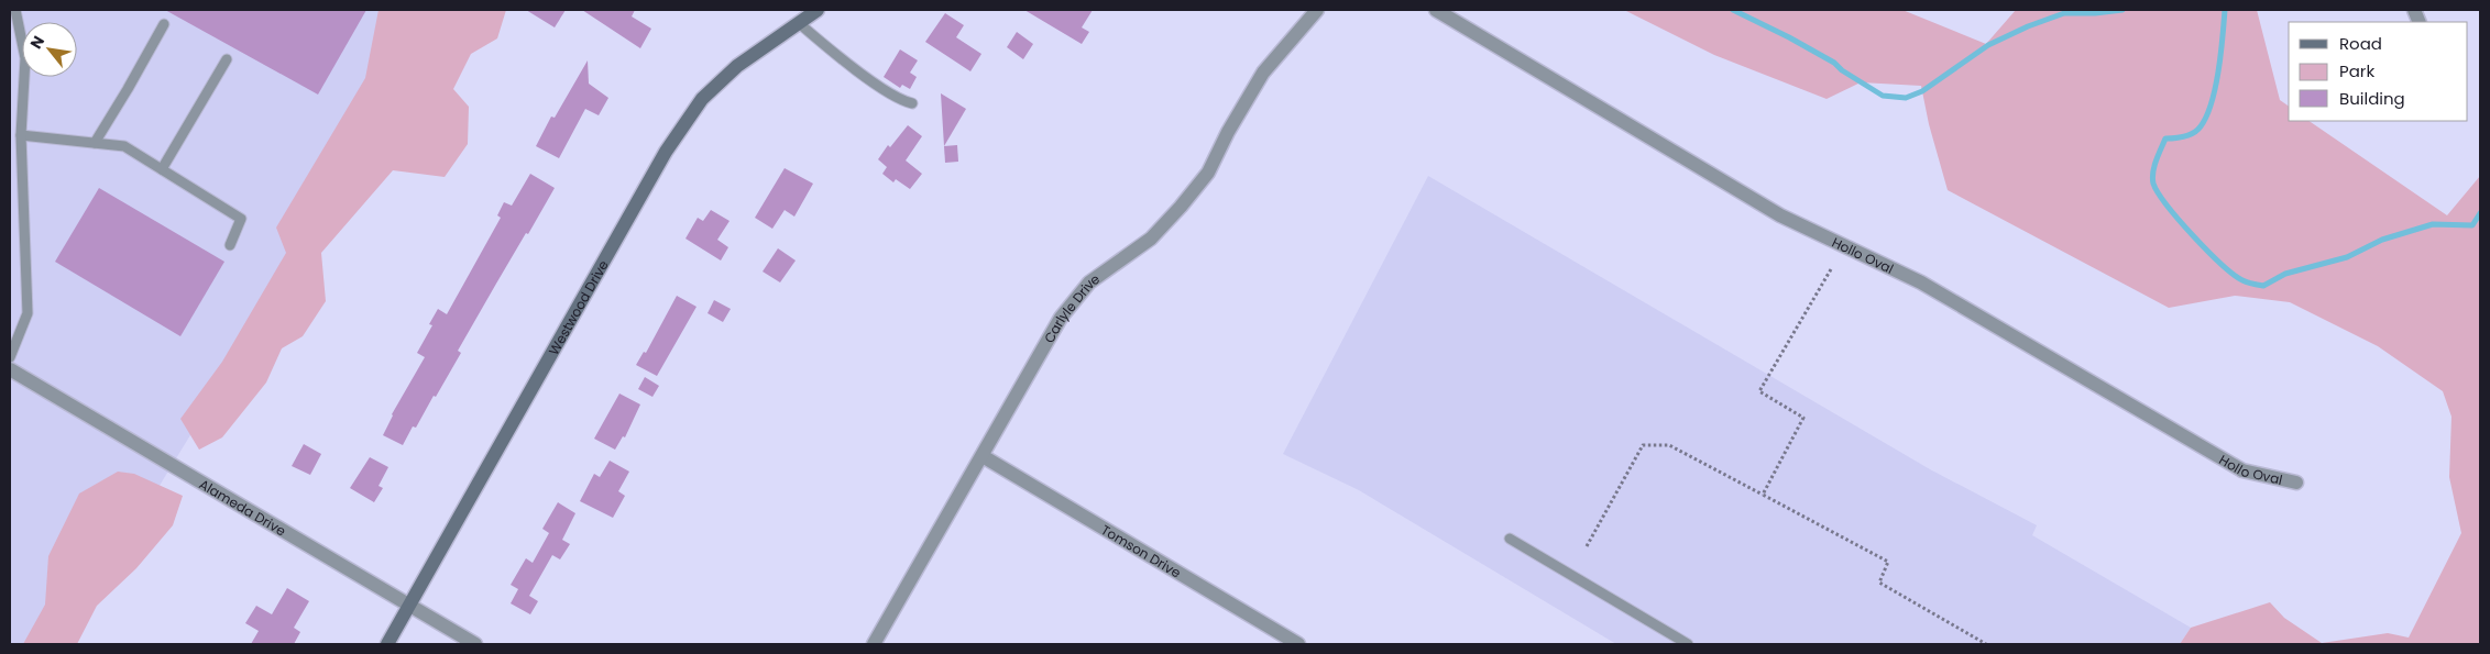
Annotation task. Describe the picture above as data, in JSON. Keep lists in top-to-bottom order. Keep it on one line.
{"streets":{"street":["Hollo Oval","Westwood Drive","Carlyle Drive","Alameda Drive","Tomson Drive"]},"crossings":[["Westwood Drive","Alameda Drive"],["Carlyle Drive","Tomson Drive"]],"legend":["Road","Park","Building"],"north":"top left"}
